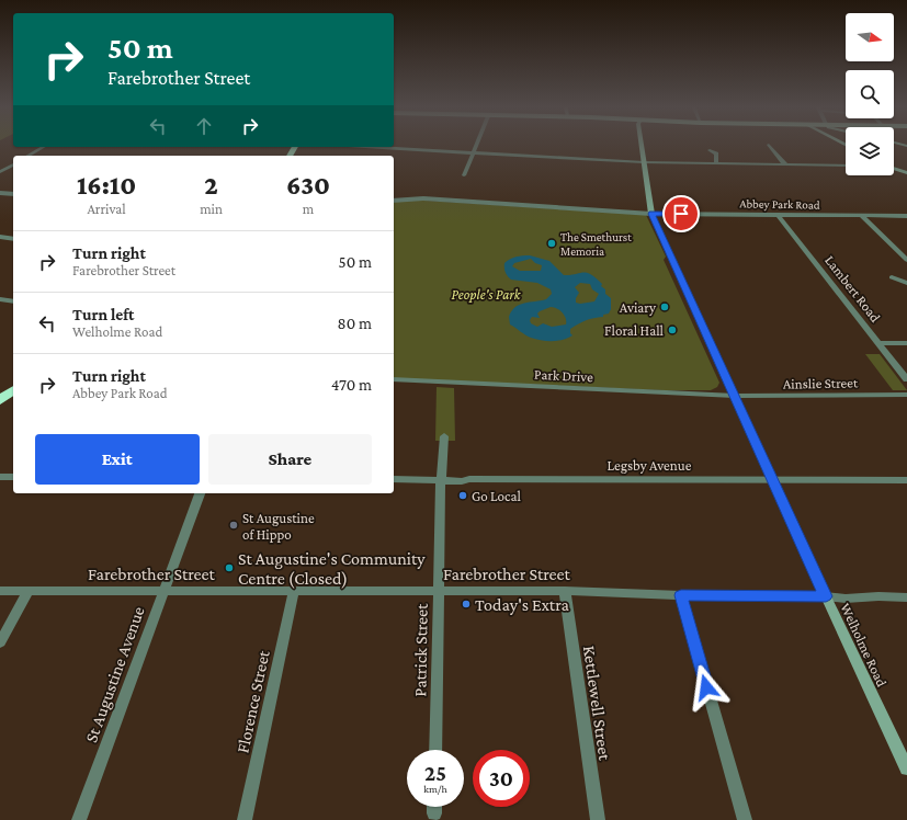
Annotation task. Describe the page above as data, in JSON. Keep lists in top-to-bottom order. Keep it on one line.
{"streets":{"main road":["Welholme Road"],"street":["Abbey Park Road","Lambert Road","Park Drive","Ainslie Street","Legsby Avenue","Farebrother Street","Patrick Street","St Augustine Avenue","Florence Street","Kettlewell Street"]},"crossings":[["Abbey Park Road","Lambert Road"],["Abbey Park Road","Welholme Road"],["Park Drive","Ainslie Street"],["Park Drive","Welholme Road"],["Ainslie Street","Welholme Road"],["Legsby Avenue","Welholme Road"],["Legsby Avenue","Patrick Street"],["Farebrother Street","Welholme Road"],["Farebrother Street","Patrick Street"],["Farebrother Street","St Augustine Avenue"],["Farebrother Street","Florence Street"],["Farebrother Street","Kettlewell Street"]],"parks":["People's Park"],"places":["The Smethurst Memoria","Aviary","Floral Hall","Go Local","St Augustine of Hippo","St Augustine's Community Centre (Closed)","Today's Extra"],"north":"right","page":{"turn":["50 m","Farebrother Street"],"eta":["16:10","Arrival","2","min","630","m"],"list":[{"name":"Turn right","note":"Farebrother Street","value":"50 m"},{"name":"Turn left","note":"Welholme Road","value":"80 m"},{"name":"Turn right","note":"Abbey Park Road","value":"470 m"}],"buttons":["Exit","Share"],"speed":"25 km/h","limit":"30"}}
